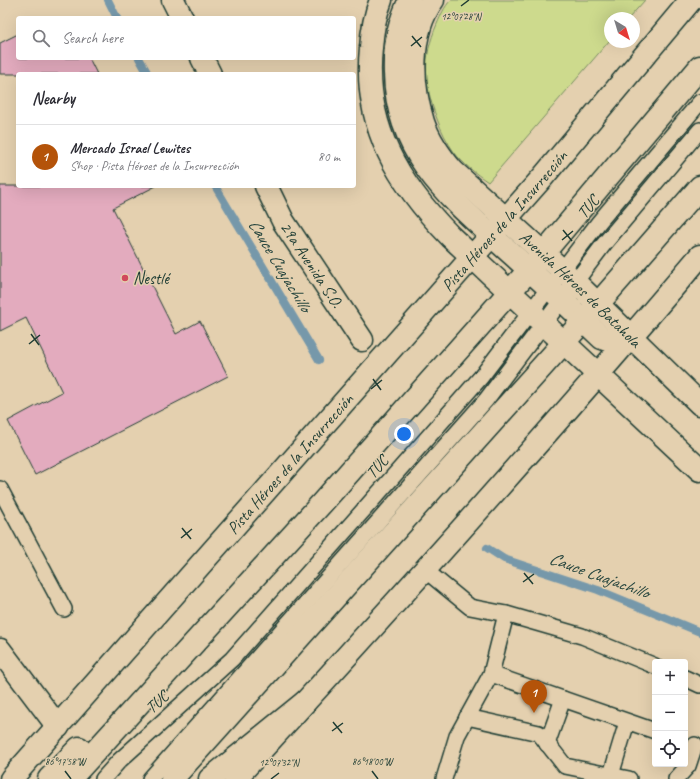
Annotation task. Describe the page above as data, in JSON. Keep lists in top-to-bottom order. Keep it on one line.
{"streets":{"main road":["Pista Héroes de la Insurrección","29a Avenida S.O.","Avenida Héroes de Batahola"],"lane":["TUC"]},"crossings":[["TUC","Avenida Héroes de Batahola"],["Pista Héroes de la Insurrección","Avenida Héroes de Batahola"]],"water":["Cauce Cuajachillo"],"places":["Nestlé"],"north":"bottom right","page":{"search":"Search here","heading":"Nearby","list":[{"mark":"1","name":"Mercado Israel Lewites","note":"Shop · Pista Héroes de la Insurrección","value":"80 m"}],"map_buttons":["+","−"],"pins":"1"},"coordinates":["12°07'28\"N","86°17'58\"W","86°18'00\"W","12°07'32\"N"]}
